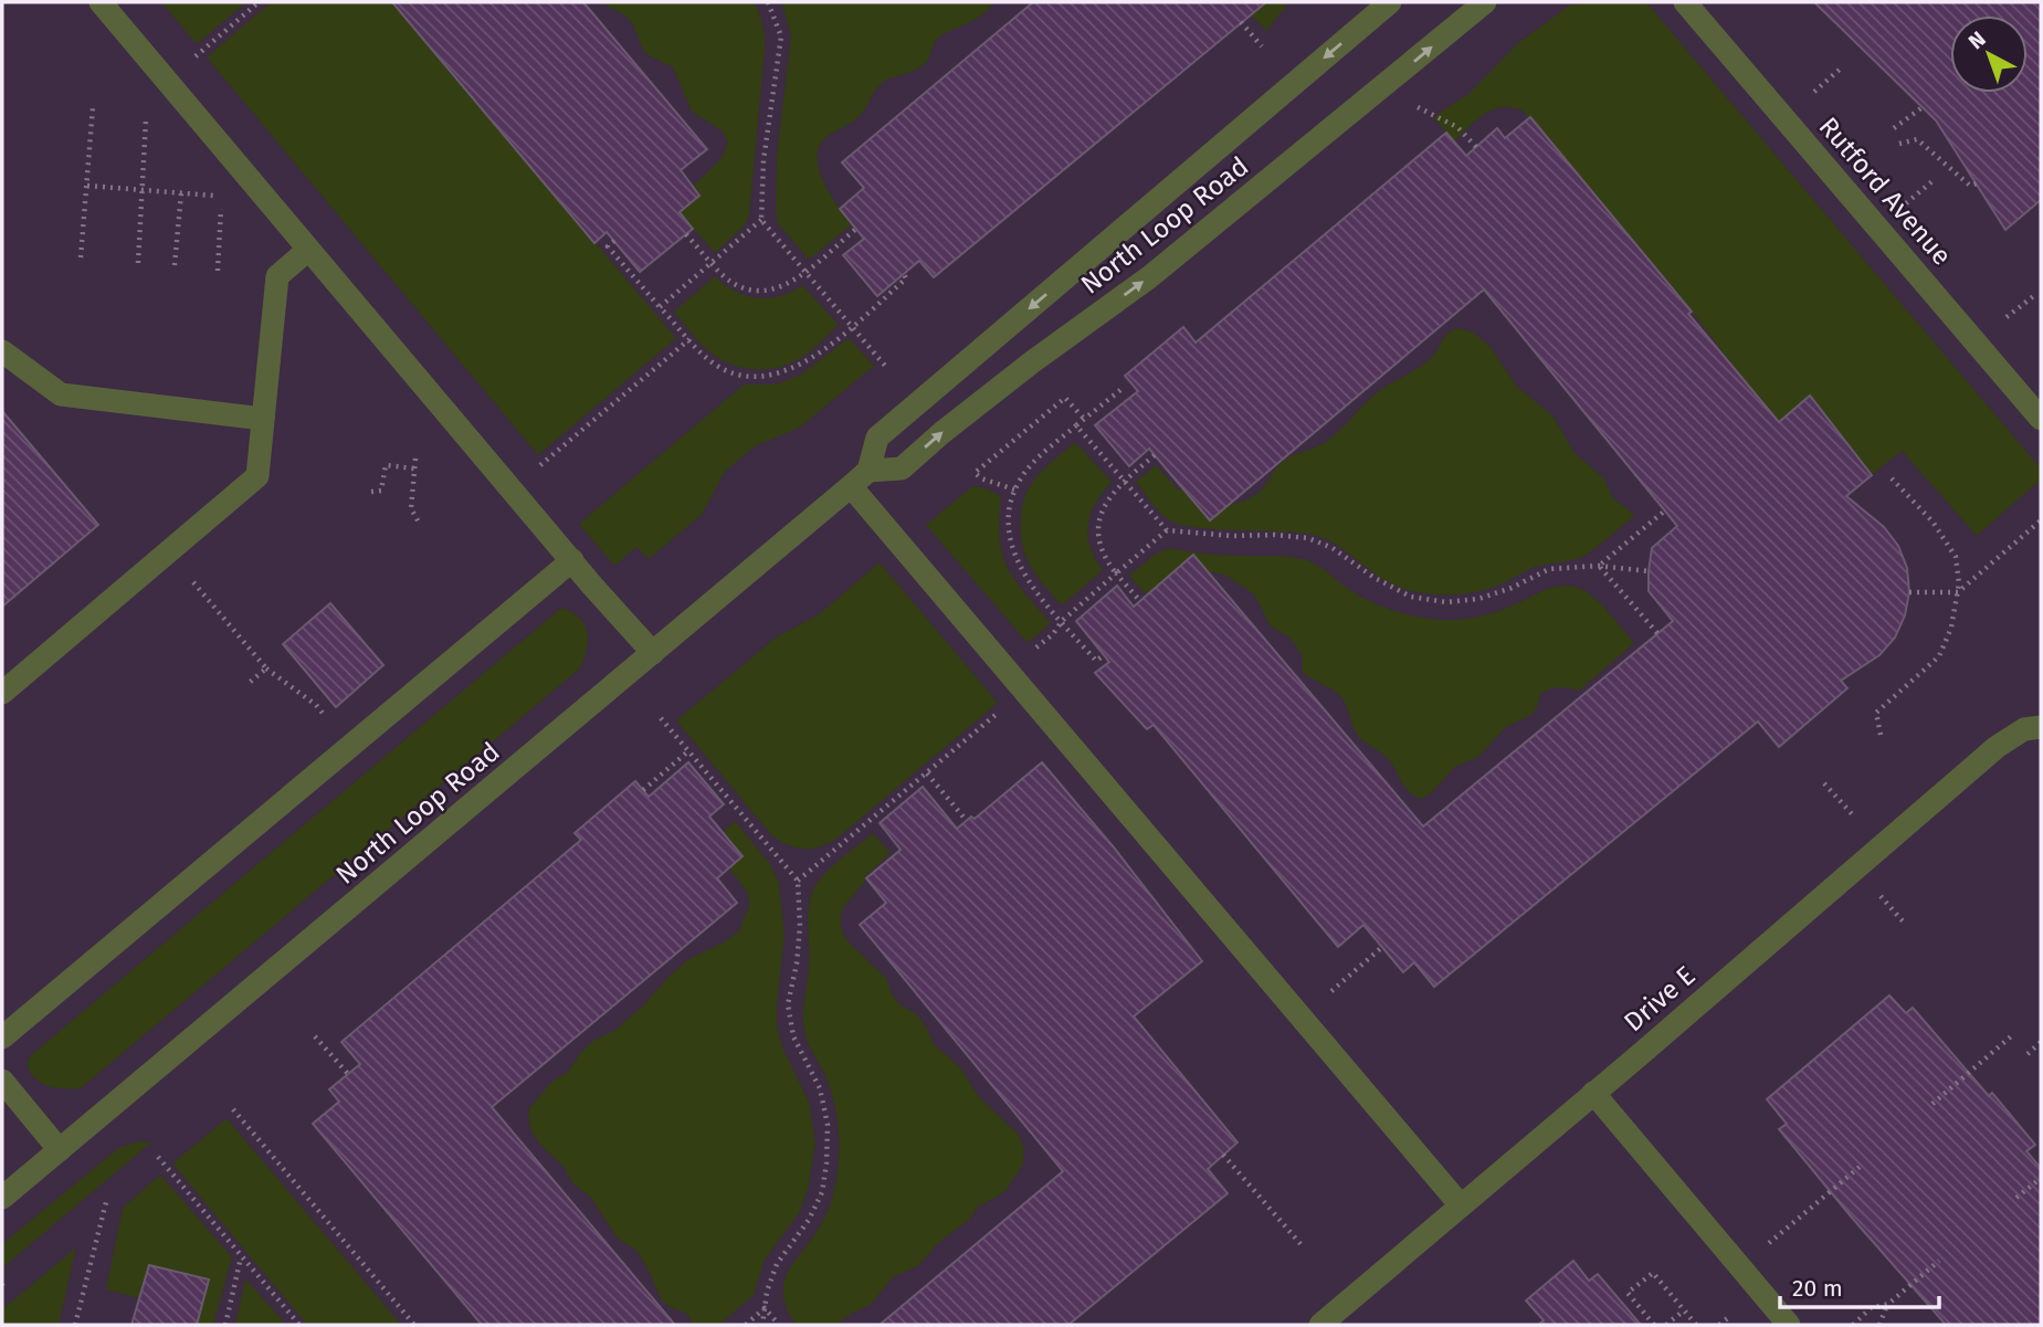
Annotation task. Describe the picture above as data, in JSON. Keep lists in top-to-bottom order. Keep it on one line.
{"streets":{"street":["Rutford Avenue","North Loop Road","Drive E"]},"scale_bar":"20 m","north":"top left"}
